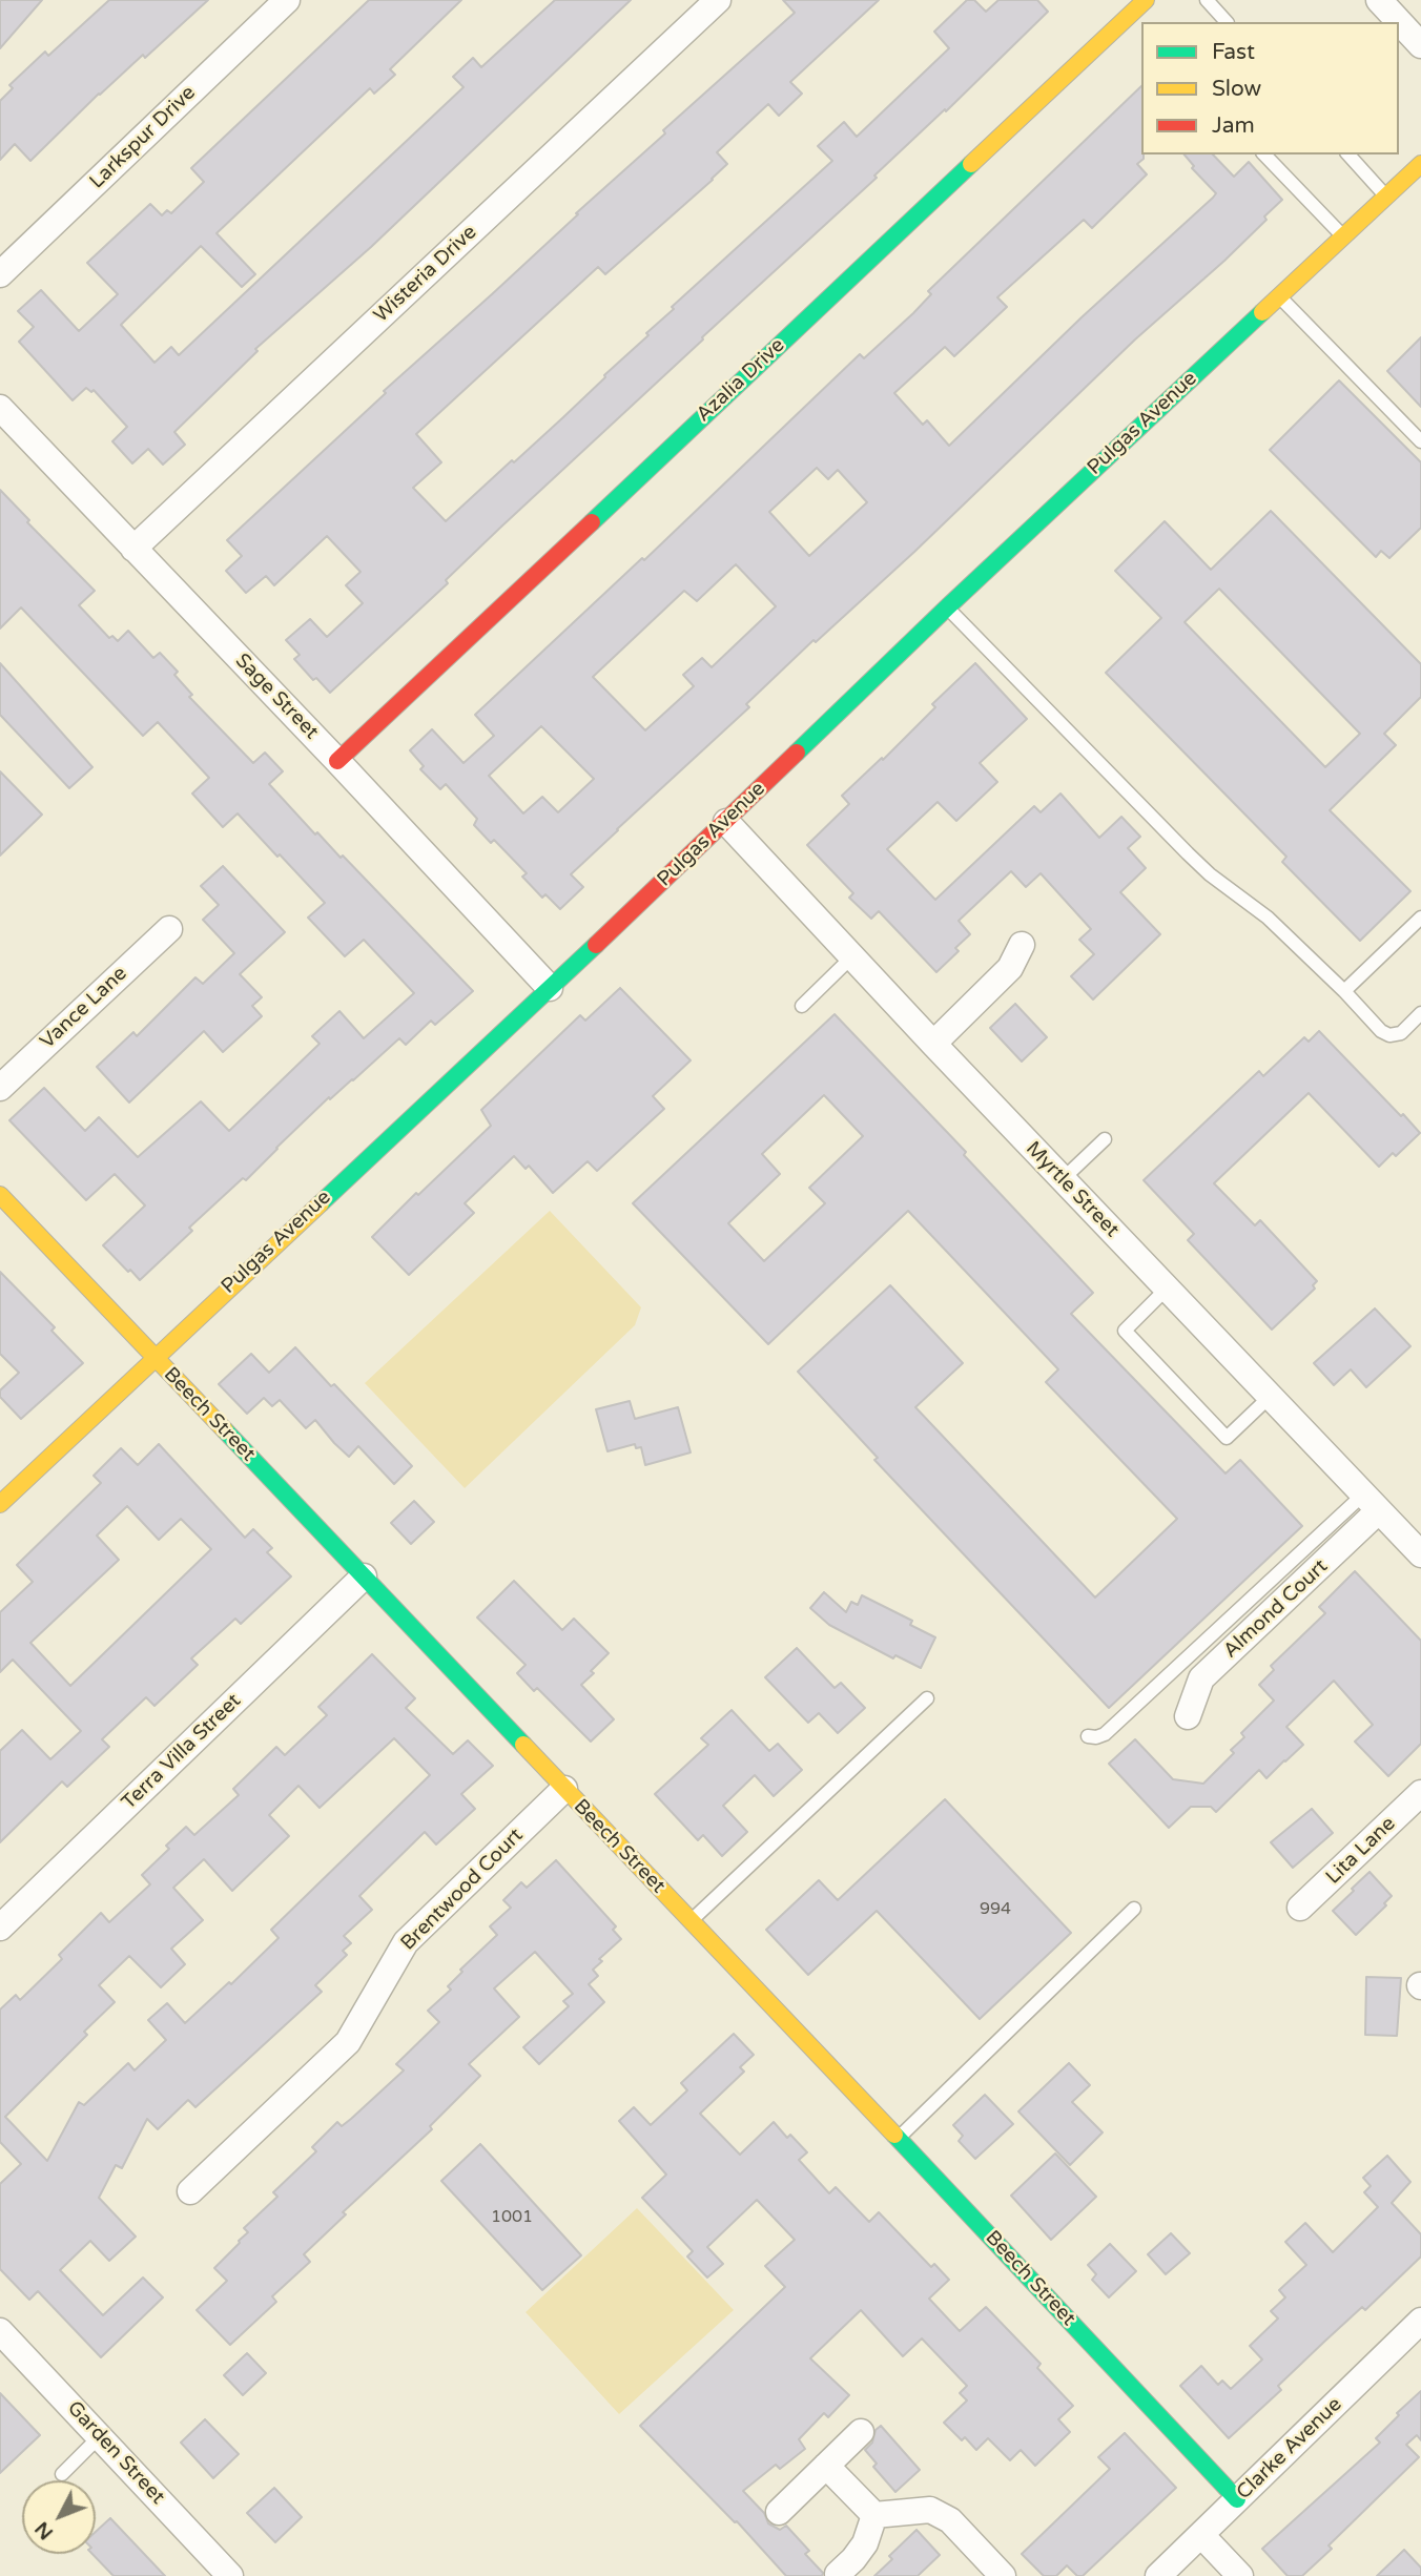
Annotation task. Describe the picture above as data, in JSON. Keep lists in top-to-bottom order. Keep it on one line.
{"streets":{"street":["Larkspur Drive","Wisteria Drive","Azalia Drive","Pulgas Avenue","Sage Street","Vance Lane","Myrtle Street","Beech Street","Almond Court","Terra Villa Street","Lita Lane","Brentwood Court","Clarke Avenue","Garden Street"]},"crossings":[["Wisteria Drive","Sage Street"],["Azalia Drive","Sage Street"],["Pulgas Avenue","Sage Street"],["Pulgas Avenue","Myrtle Street"],["Pulgas Avenue","Beech Street"],["Myrtle Street","Almond Court"],["Beech Street","Terra Villa Street"],["Beech Street","Brentwood Court"],["Beech Street","Clarke Avenue"]],"house_numbers":["994","1001"],"legend":["Fast","Slow","Jam"],"north":"bottom left"}
